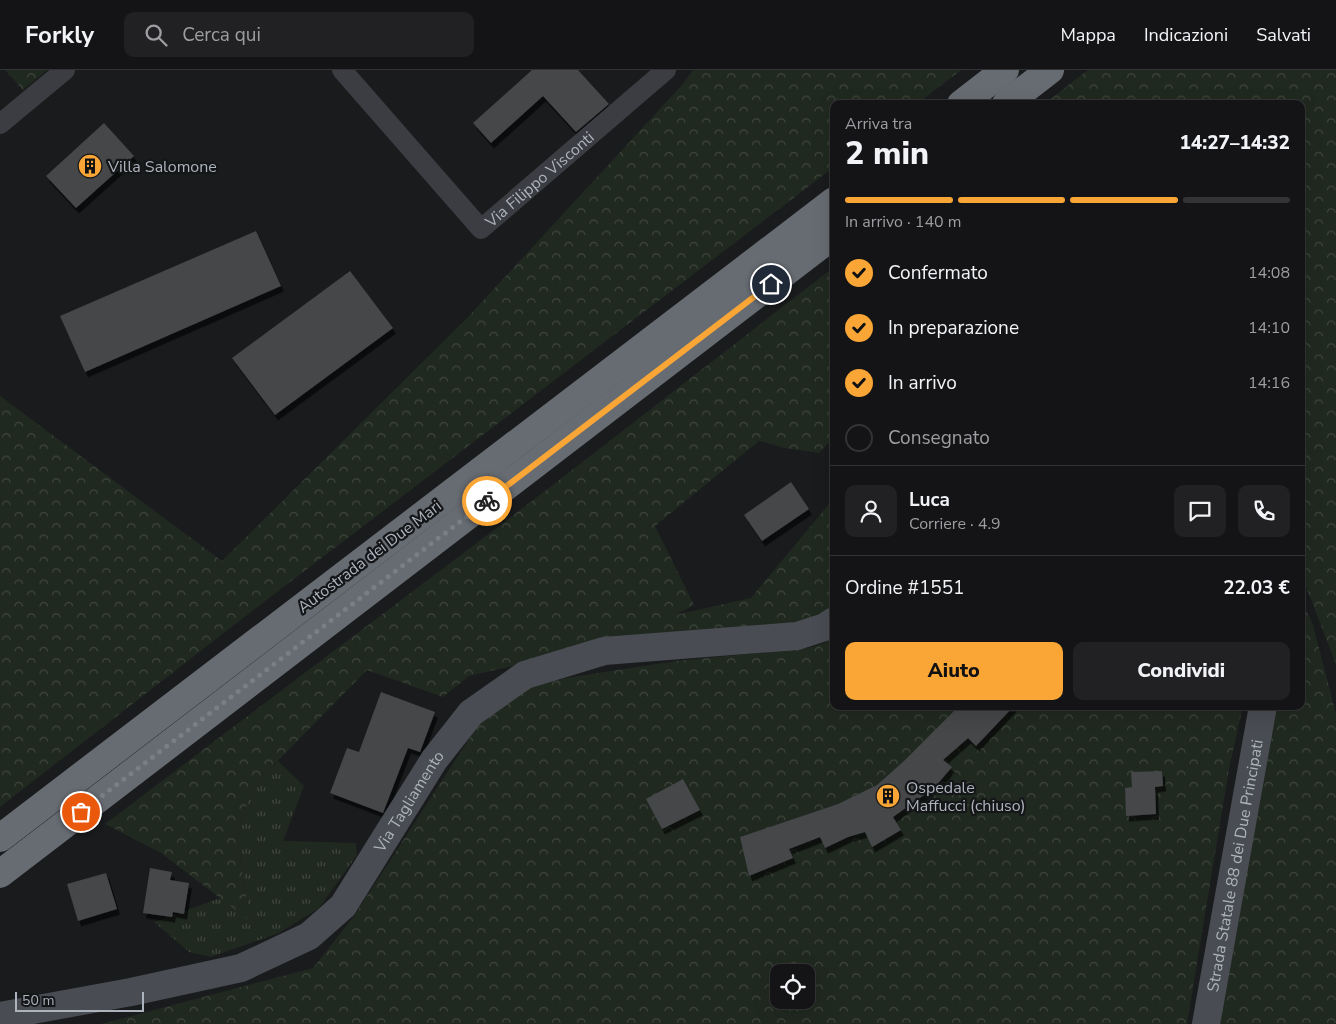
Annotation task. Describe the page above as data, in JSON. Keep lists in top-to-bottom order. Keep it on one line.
{"streets":{"highway":["Autostrada dei Due Mari"],"main road":["Via Tagliamento","Strada Statale 88 dei Due Principati"],"street":["Via Filippo Visconti"]},"places":{"building":["Villa Salomone","Ospedale Maffucci (chiuso)"]},"scale_bar":"50 m","page":{"header":"Forkly","search":"Cerca qui","nav":["Mappa","Indicazioni","Salvati"],"heading":["2 min","Arriva tra","14:27–14:32"],"panel":["Luca","Corriere · 4.9","Ordine #1551","22.03 €"],"bar":"In arrivo · 140 m","list":[["Confermato","14:08"],["In preparazione","14:10"],["In arrivo","14:16"],"Consegnato"],"buttons":["Aiuto","Condividi"],"scale":"50 m"}}
